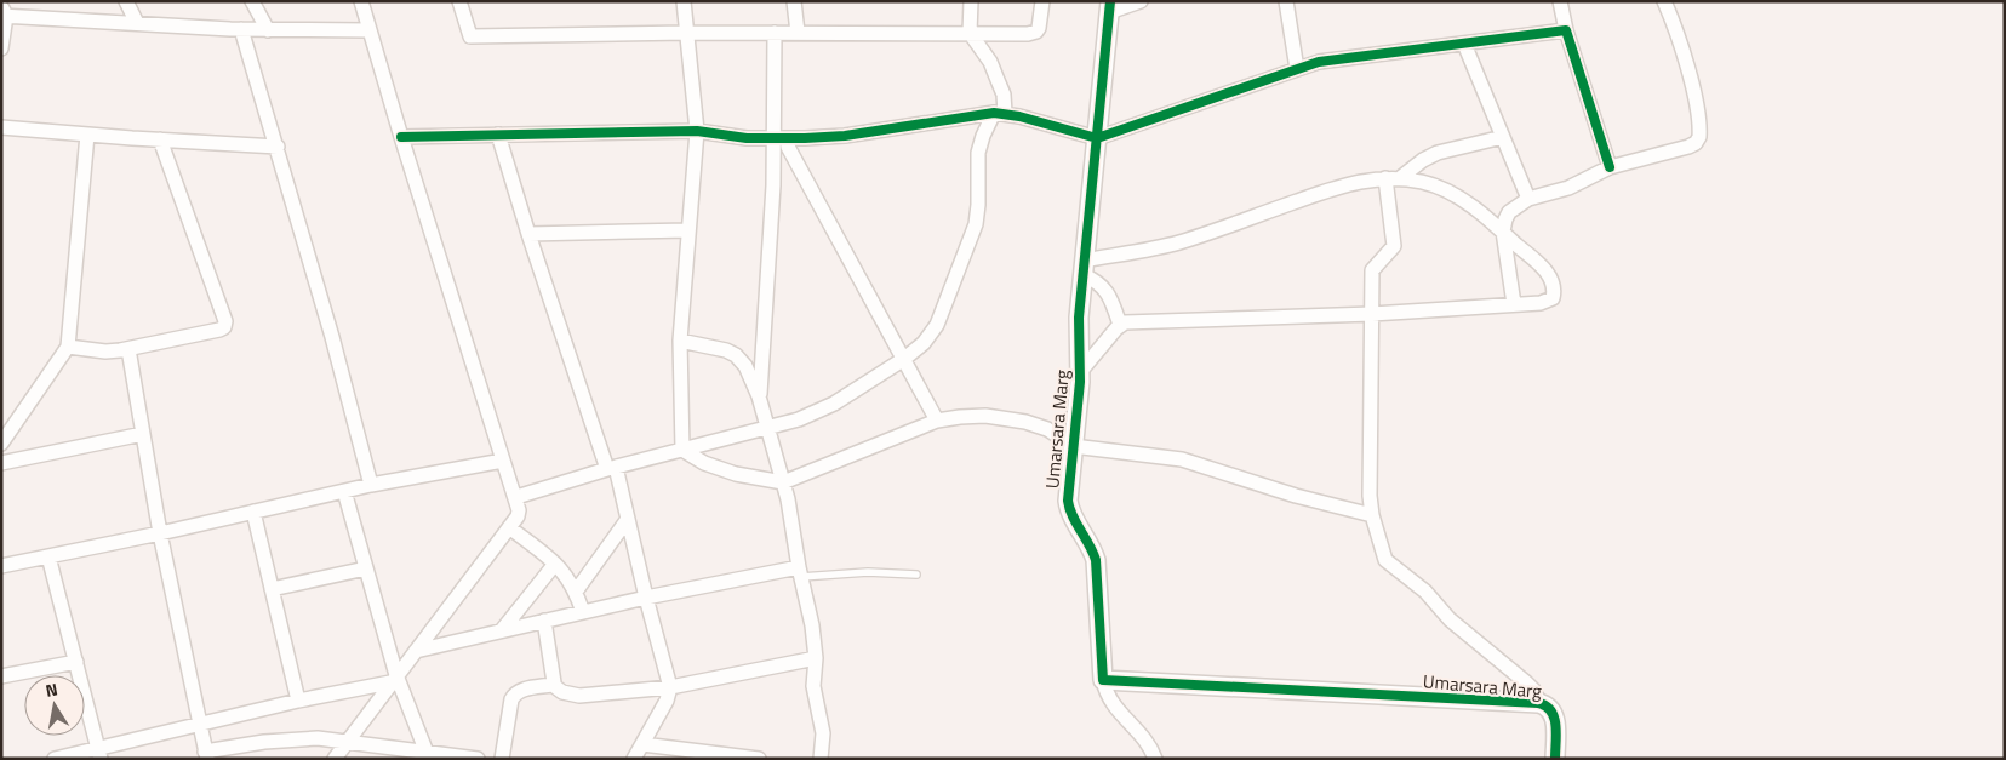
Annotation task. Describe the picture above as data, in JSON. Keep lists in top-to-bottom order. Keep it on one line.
{"streets":{"street":["Umarsara Marg"]},"north":"top"}
